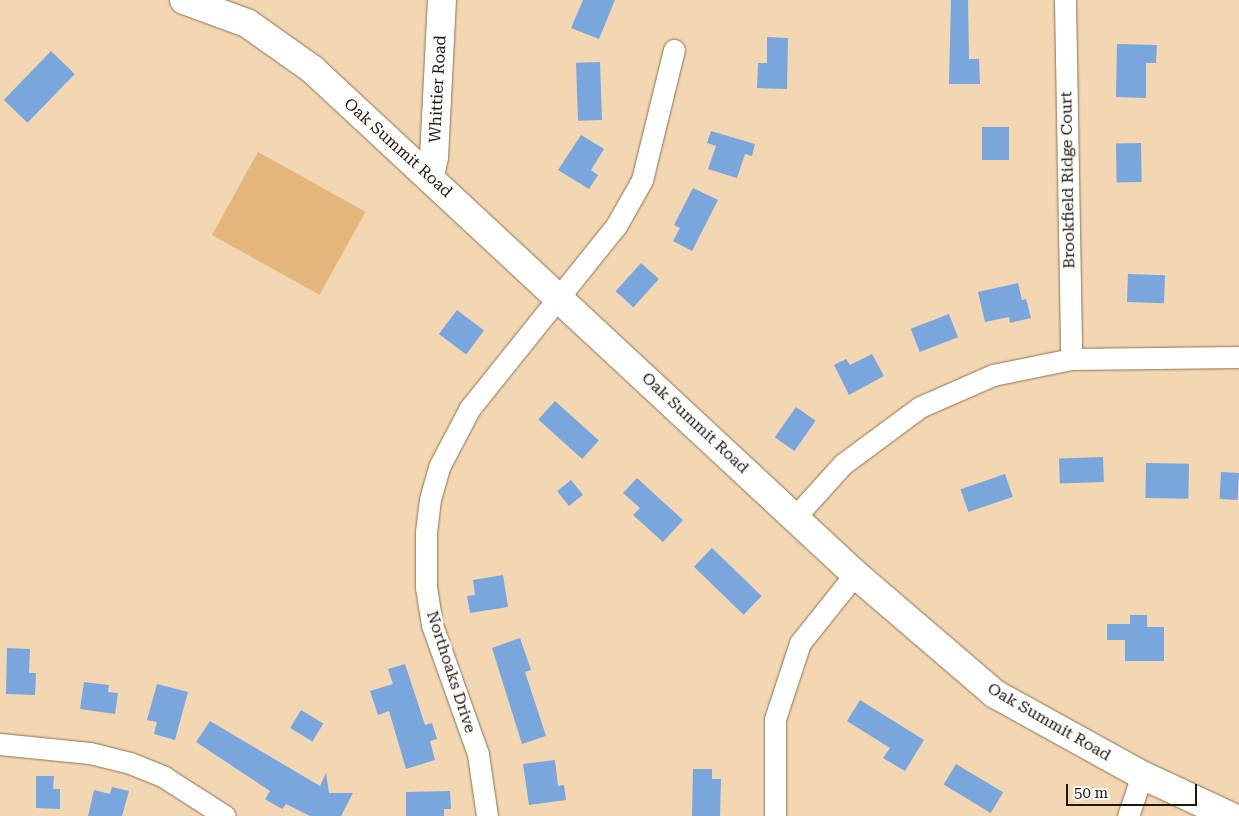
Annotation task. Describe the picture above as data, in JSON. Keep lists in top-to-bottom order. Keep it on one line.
{"streets":{"main road":["Whittier Road","Oak Summit Road"],"street":["Brookfield Ridge Court","Northoaks Drive"]},"crossings":[["Whittier Road","Oak Summit Road"],["Oak Summit Road","Northoaks Drive"]],"scale_bar":"50 m"}
